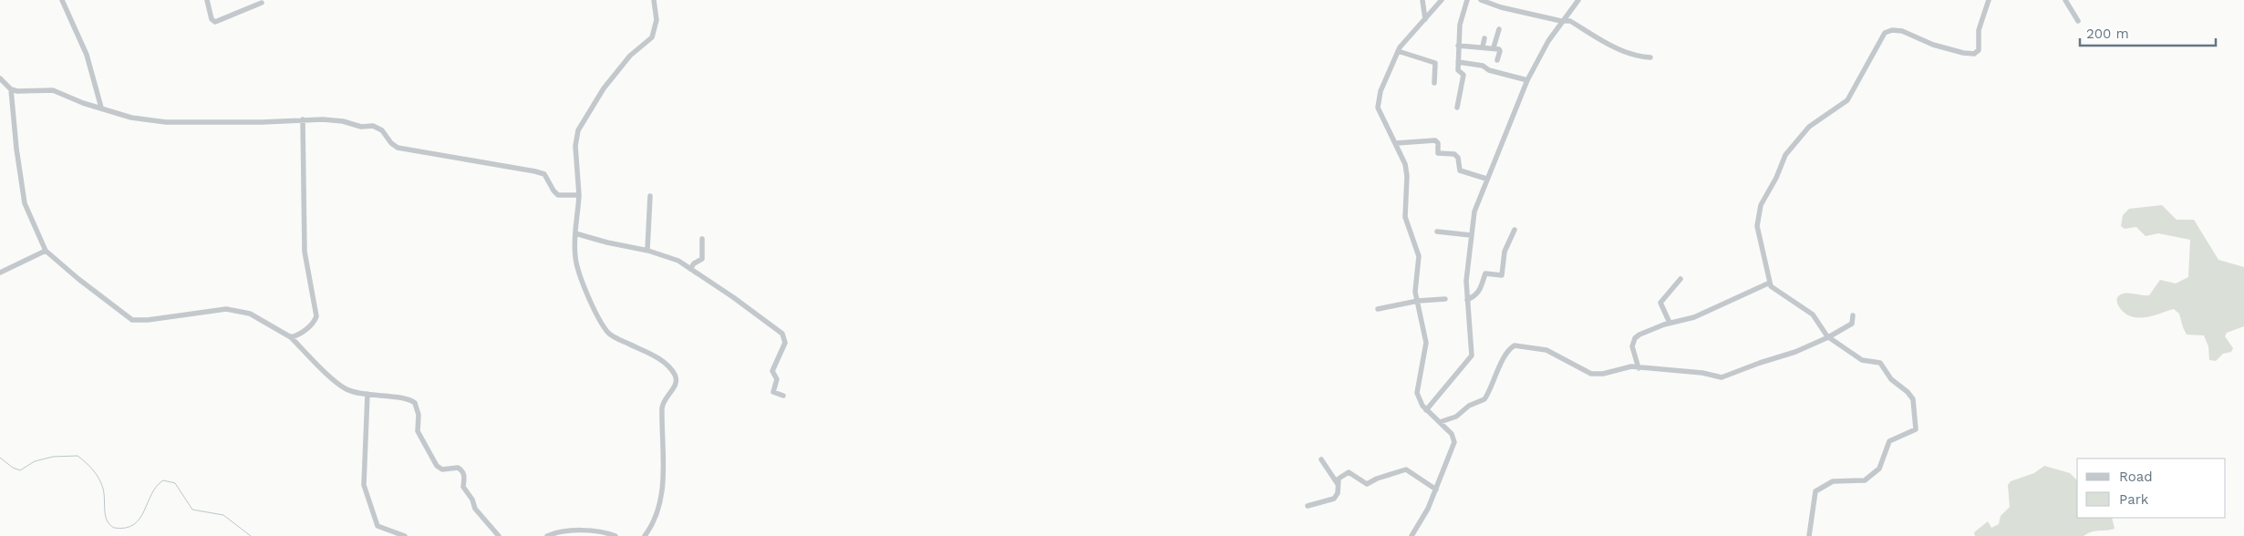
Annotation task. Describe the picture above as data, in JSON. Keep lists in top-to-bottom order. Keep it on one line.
{"legend":["Road","Park"],"scale_bar":"200 m"}
